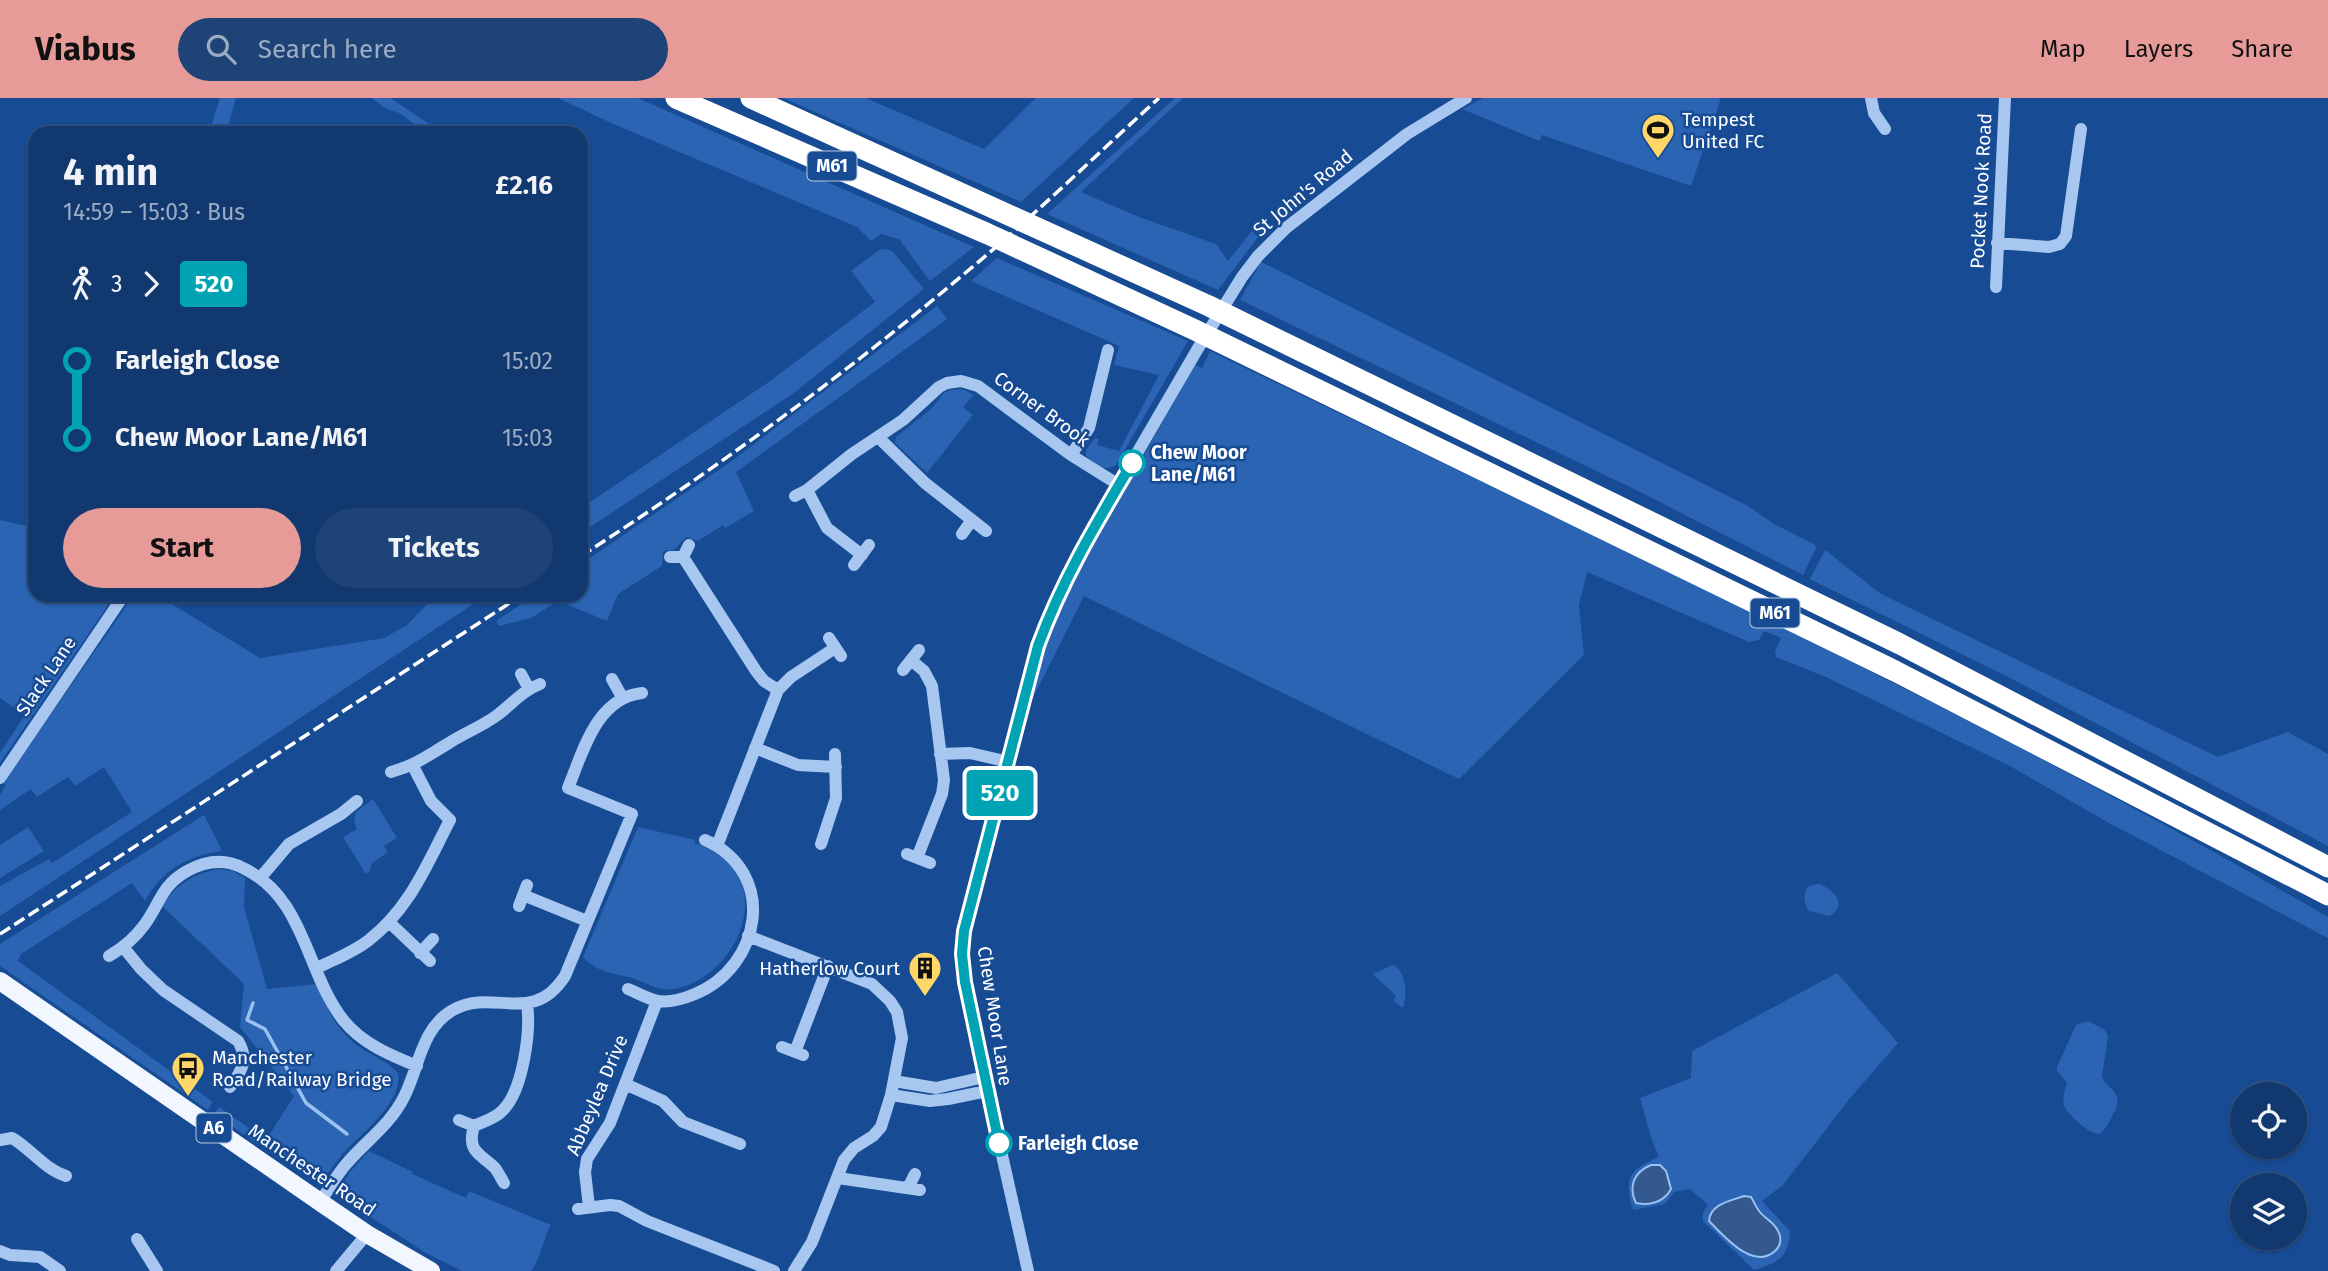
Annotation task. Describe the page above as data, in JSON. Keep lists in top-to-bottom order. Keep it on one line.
{"streets":{"highway":["M61"],"main road":["A6","Manchester Road"],"street":["Pocket Nook Road","St John's Road","Corner Brook","Slack Lane","Chew Moor Lane","Abbeylea Drive"]},"crossings":[["M61","St John's Road"],["M61","Chew Moor Lane"],["St John's Road","Chew Moor Lane"],["Corner Brook","Chew Moor Lane"]],"places":{"sports":["Tempest United FC"],"other":["Chew Moor Lane/M61","Farleigh Close"],"building":["Hatherlow Court"],"bus stop":["Manchester Road/Railway Bridge"]},"lines":["bus line 520"],"page":{"header":"Viabus","search":"Search here","nav":["Map","Layers","Share"],"on_map":"520","heading":["4 min","14:59 – 15:03 · Bus","£2.16"],"legs":["3","520"],"list":[{"name":"Farleigh Close","value":"15:02"},{"name":"Chew Moor Lane/M61","value":"15:03"}],"buttons":["Start","Tickets"]}}
